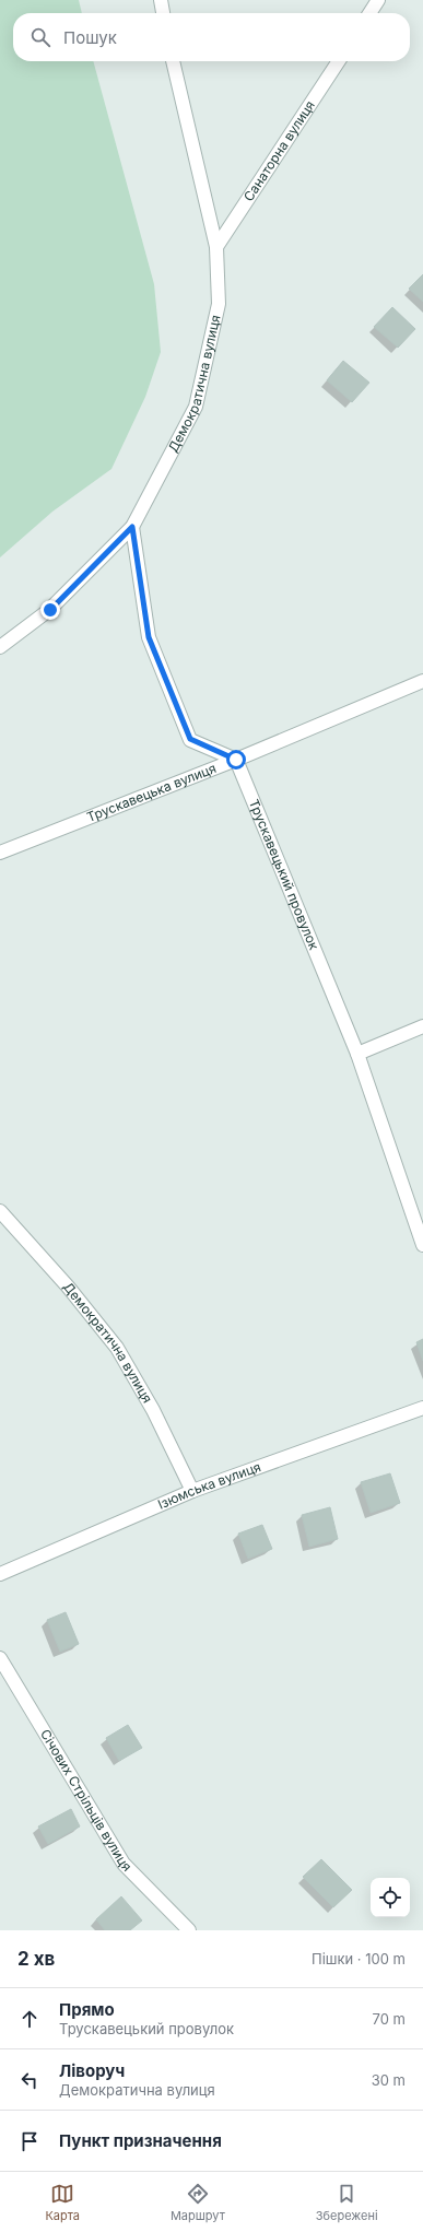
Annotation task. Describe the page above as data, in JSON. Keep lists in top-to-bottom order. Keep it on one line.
{"streets":{"street":["Санаторна вулиця","Демократична вулиця","Трускавецька вулиця","Трускавецький провулок","Ізюмська вулиця","Січових Стрільців вулиця"]},"crossings":[["Санаторна вулиця","Демократична вулиця"],["Демократична вулиця","Ізюмська вулиця"],["Трускавецька вулиця","Трускавецький провулок"]],"page":{"search":"Пошук","heading":["2 хв","Пішки · 100 m"],"list":[["Прямо","Трускавецький провулок","70 m"],["Ліворуч","Демократична вулиця","30 m"],"Пункт призначення"],"nav":["Карта","Маршрут","Збережені"]}}
